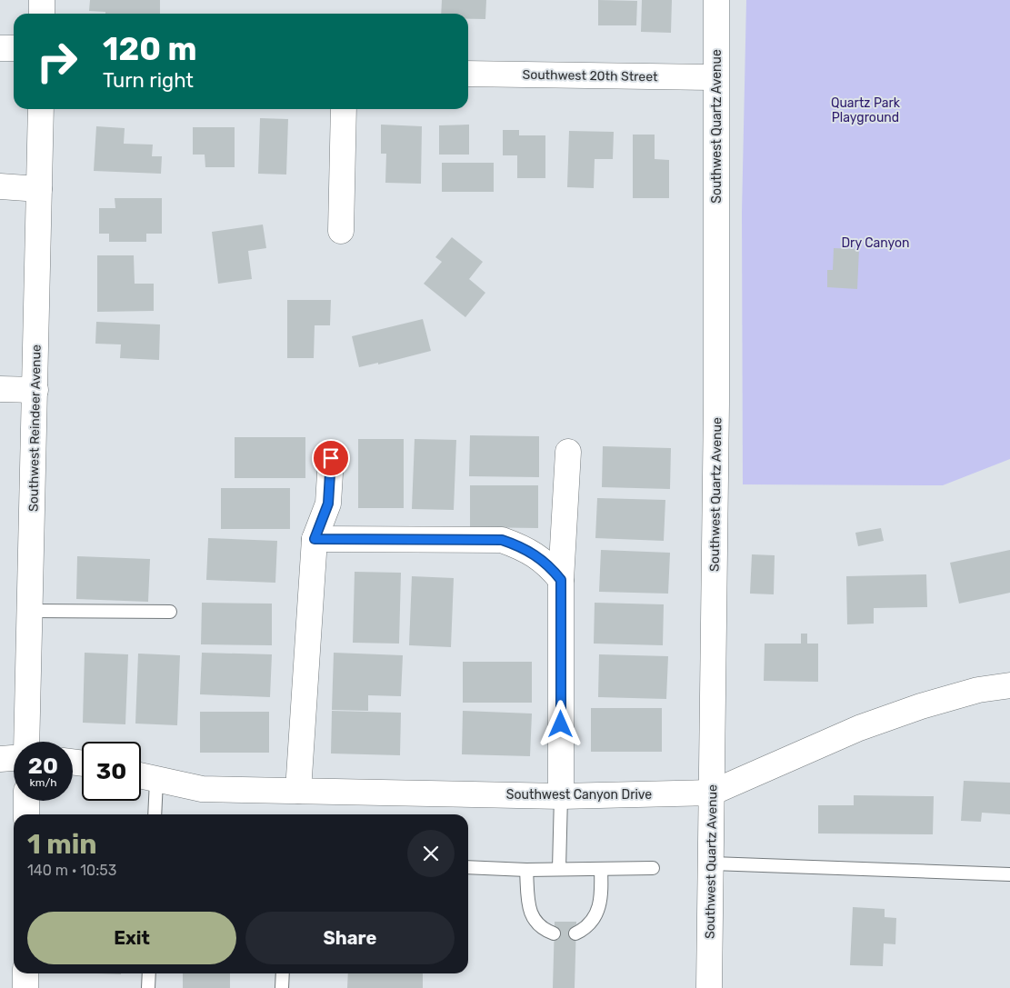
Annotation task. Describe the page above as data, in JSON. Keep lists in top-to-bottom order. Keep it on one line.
{"streets":{"street":["Southwest 20th Street","Southwest Quartz Avenue","Southwest Reindeer Avenue","Southwest Canyon Drive"]},"crossings":[["Southwest 20th Street","Southwest Quartz Avenue"],["Southwest Quartz Avenue","Southwest Canyon Drive"]],"parks":["Quartz Park Playground","Dry Canyon"],"page":{"turn":["120 m","Turn right"],"speed":"20 km/h","limit":"30","heading":["1 min","140 m · 10:53"],"buttons":["Exit","Share"]}}
